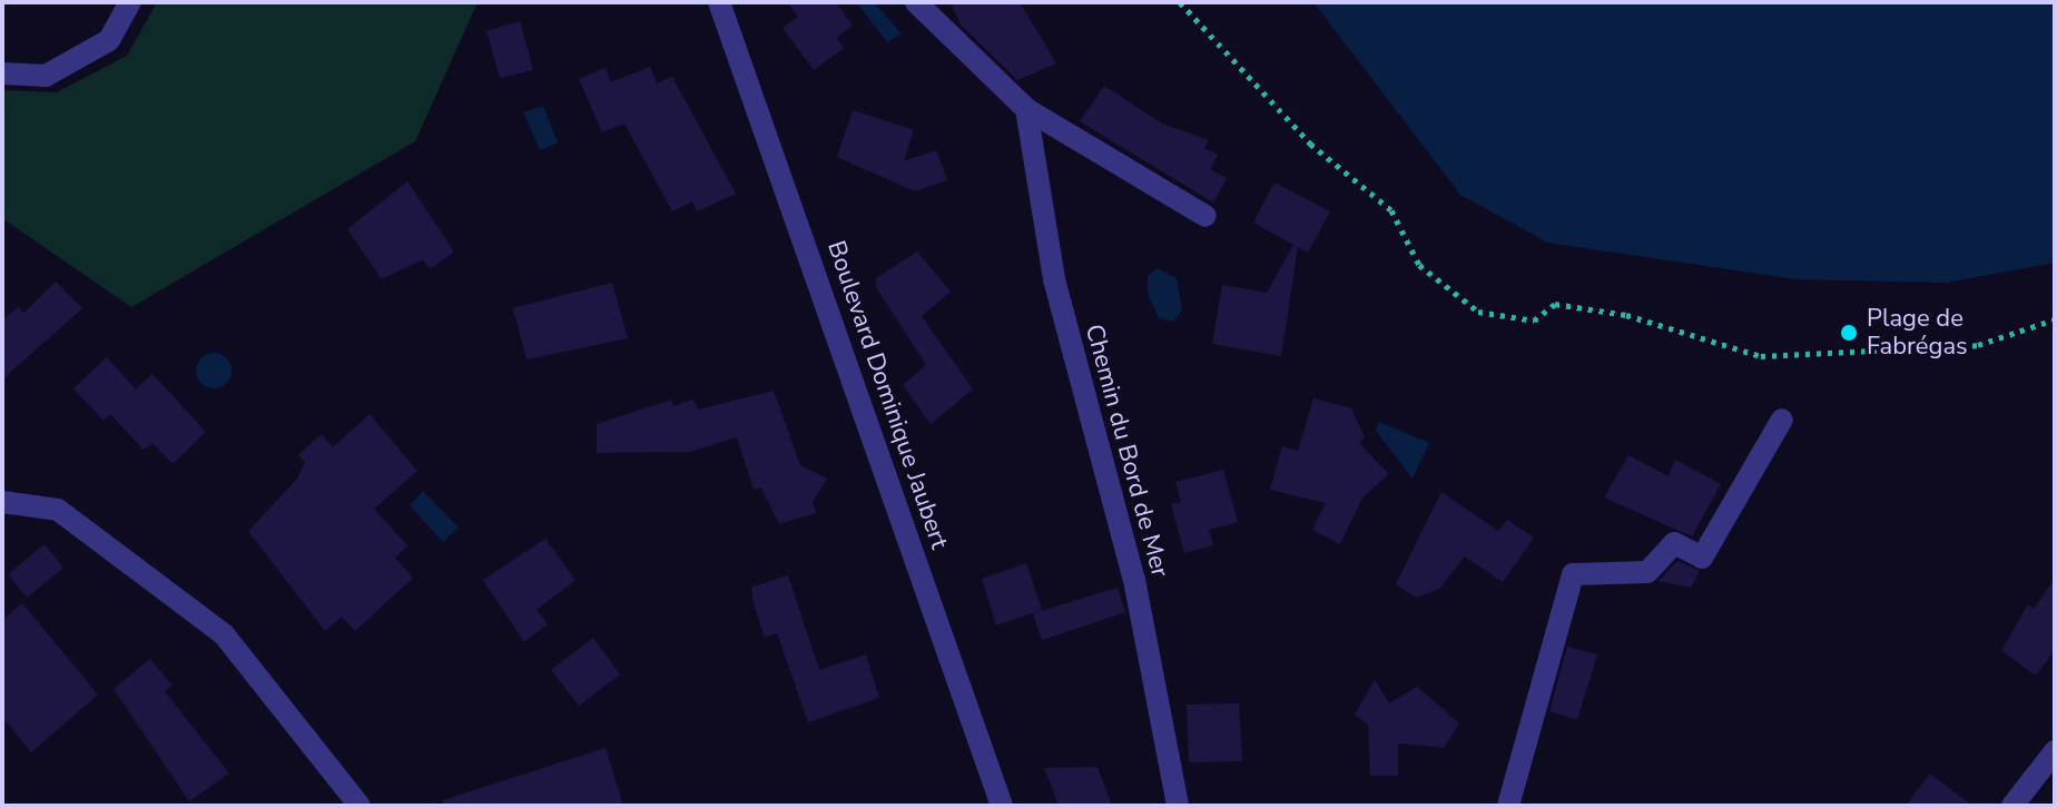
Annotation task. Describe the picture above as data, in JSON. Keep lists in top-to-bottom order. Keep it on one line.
{"streets":{"street":["Boulevard Dominique Jaubert","Chemin du Bord de Mer"]},"places":["Plage de Fabrégas"]}
